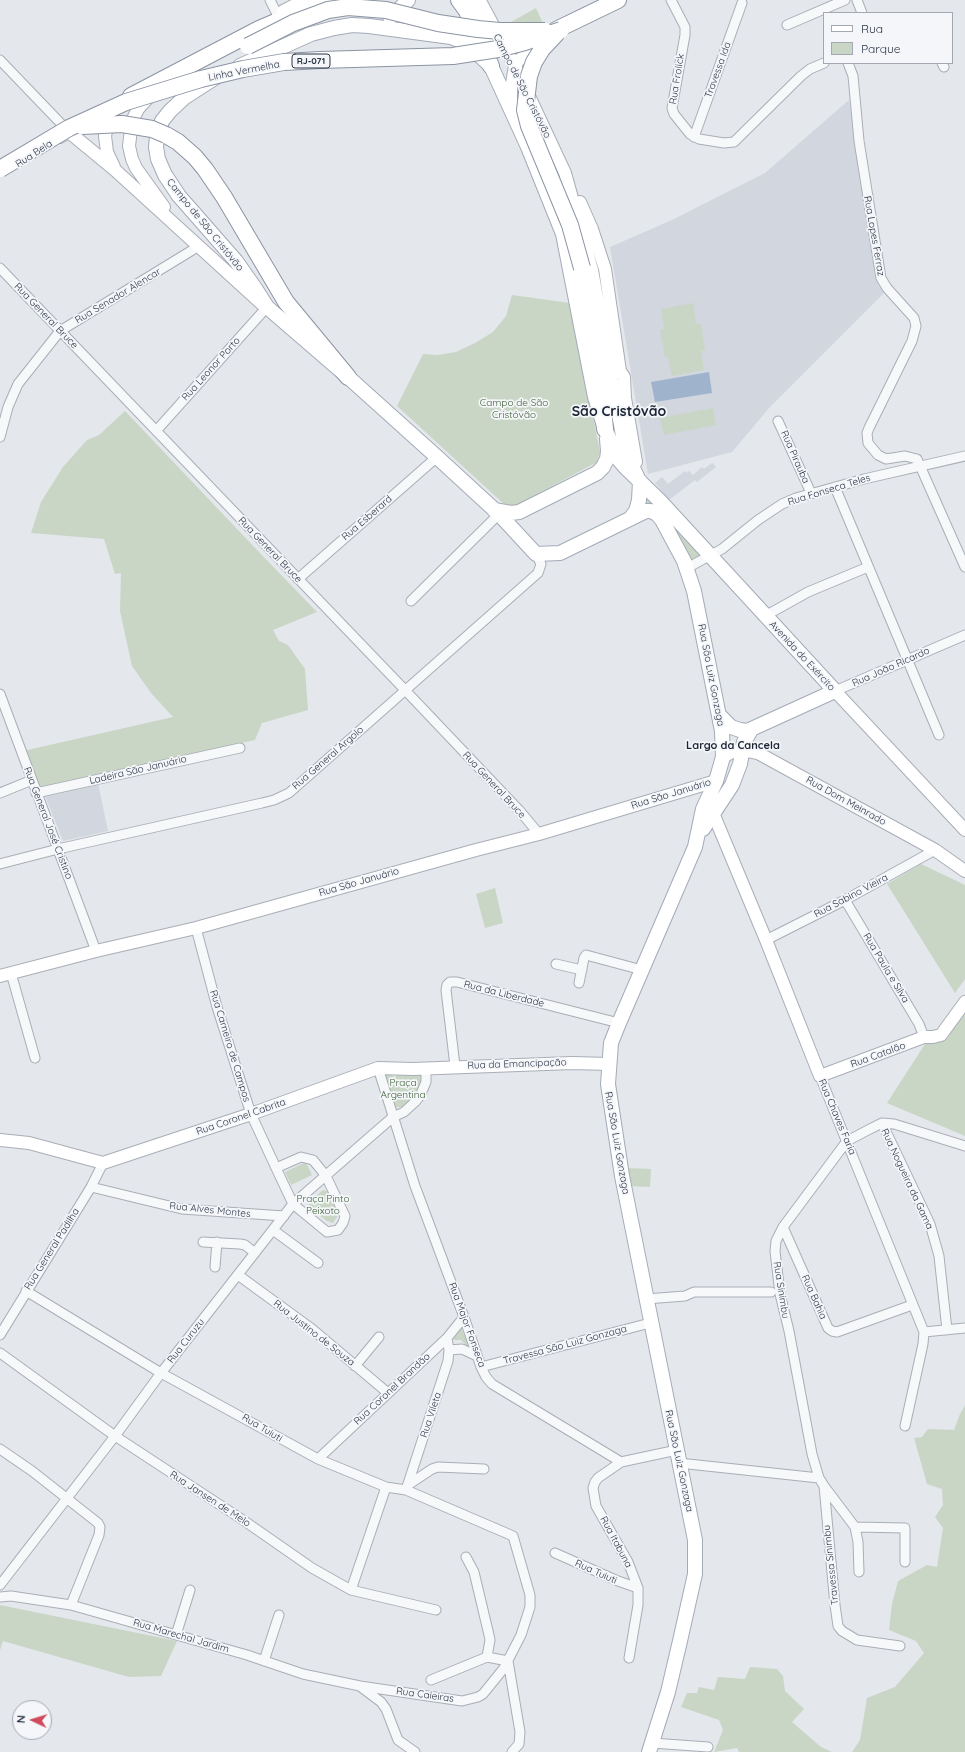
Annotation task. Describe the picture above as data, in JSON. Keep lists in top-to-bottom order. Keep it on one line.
{"streets":{"highway":["RJ-071","Linha Vermelha"],"main road":["Campo de São Cristóvão","Avenida do Exército","Rua João Ricardo","Rua São Luiz Gonzaga"],"street":["Travessa Ida","Rua Frolick","Rua Bela","Rua Lopes Ferraz","Rua Senador Alencar","Rua General Bruce","Rua Leonor Porto","Rua Pirauba","Rua Fonseca Teles","Rua Esberard","Rua General Argolo","Ladeira São Januário","Rua São Januário","Rua Dom Meinrado","Rua General José Cristino","Rua Sabino Vieira","Rua Paula e Silva","Rua da Liberdade","Rua Carneiro de Campos","Rua Catalão","Rua da Emancipação","Rua Coronel Cabrita","Rua Chaves Faria","Rua Nogueira da Gama","Rua Alves Montes","Rua General Padilha","Rua Sinimbu","Rua Bahia","Rua Major Fonseca","Rua Justino de Souza","Rua Curuzu","Travessa São Luiz Gonzaga","Rua Coronel Brandão","Rua Vileta","Rua Tuiuti","Rua Jansen de Melo","Rua Itabuna","Travessa Sinimbu","Rua Marechal Jardim","Rua Caieiras"]},"crossings":[["Travessa Ida","Rua Frolick"],["Linha Vermelha","Rua Bela"],["Campo de São Cristóvão","Rua Senador Alencar"],["Campo de São Cristóvão","Rua Leonor Porto"],["Campo de São Cristóvão","Rua Esberard"],["Campo de São Cristóvão","Avenida do Exército"],["Campo de São Cristóvão","Rua General Argolo"],["Rua Lopes Ferraz","Rua Fonseca Teles"],["Rua Senador Alencar","Rua General Bruce"],["Rua General Bruce","Rua Leonor Porto"],["Rua General Bruce","Rua Esberard"],["Rua General Bruce","Rua General Argolo"],["Rua General Bruce","Rua São Januário"],["Rua Pirauba","Rua Fonseca Teles"],["Rua Fonseca Teles","Avenida do Exército"],["Rua Fonseca Teles","Rua São Luiz Gonzaga"],["Avenida do Exército","Rua João Ricardo"],["Rua São Luiz Gonzaga","Rua São Januário"],["Rua São Luiz Gonzaga","Rua da Liberdade"],["Rua São Luiz Gonzaga","Rua da Emancipação"],["Rua São Luiz Gonzaga","Travessa São Luiz Gonzaga"],["Rua General Argolo","Rua General José Cristino"],["Ladeira São Januário","Rua General José Cristino"],["Rua São Januário","Rua General José Cristino"],["Rua São Januário","Rua Carneiro de Campos"],["Rua Dom Meinrado","Rua Sabino Vieira"],["Rua Sabino Vieira","Rua Paula e Silva"],["Rua Sabino Vieira","Rua Chaves Faria"],["Rua Paula e Silva","Rua Catalão"],["Rua da Liberdade","Rua da Emancipação"],["Rua Carneiro de Campos","Rua Coronel Cabrita"],["Rua Carneiro de Campos","Rua Curuzu"],["Rua Catalão","Rua Chaves Faria"],["Rua Coronel Cabrita","Rua General Padilha"],["Rua Coronel Cabrita","Rua Major Fonseca"],["Rua Chaves Faria","Rua Sinimbu"],["Rua Chaves Faria","Rua Bahia"],["Rua Nogueira da Gama","Rua Sinimbu"],["Rua Alves Montes","Rua General Padilha"],["Rua Alves Montes","Rua Curuzu"],["Rua General Padilha","Rua Tuiuti"],["Rua Sinimbu","Rua Bahia"],["Rua Sinimbu","Travessa Sinimbu"],["Rua Major Fonseca","Rua Curuzu"],["Rua Major Fonseca","Travessa São Luiz Gonzaga"],["Rua Major Fonseca","Rua Coronel Brandão"],["Rua Major Fonseca","Rua Itabuna"],["Rua Justino de Souza","Rua Curuzu"],["Rua Justino de Souza","Rua Coronel Brandão"],["Rua Curuzu","Rua Tuiuti"],["Rua Curuzu","Rua Jansen de Melo"],["Rua Coronel Brandão","Rua Vileta"],["Rua Coronel Brandão","Rua Tuiuti"],["Rua Vileta","Rua Tuiuti"],["Rua Tuiuti","Rua Itabuna"],["Rua Tuiuti","Rua Caieiras"],["Rua Marechal Jardim","Rua Caieiras"]],"districts":["São Cristóvão","Largo da Cancela"],"parks":["Campo de São Cristóvão","Praça Argentina","Praça Pinto Peixoto"],"legend":["Rua","Parque"],"north":"left"}
